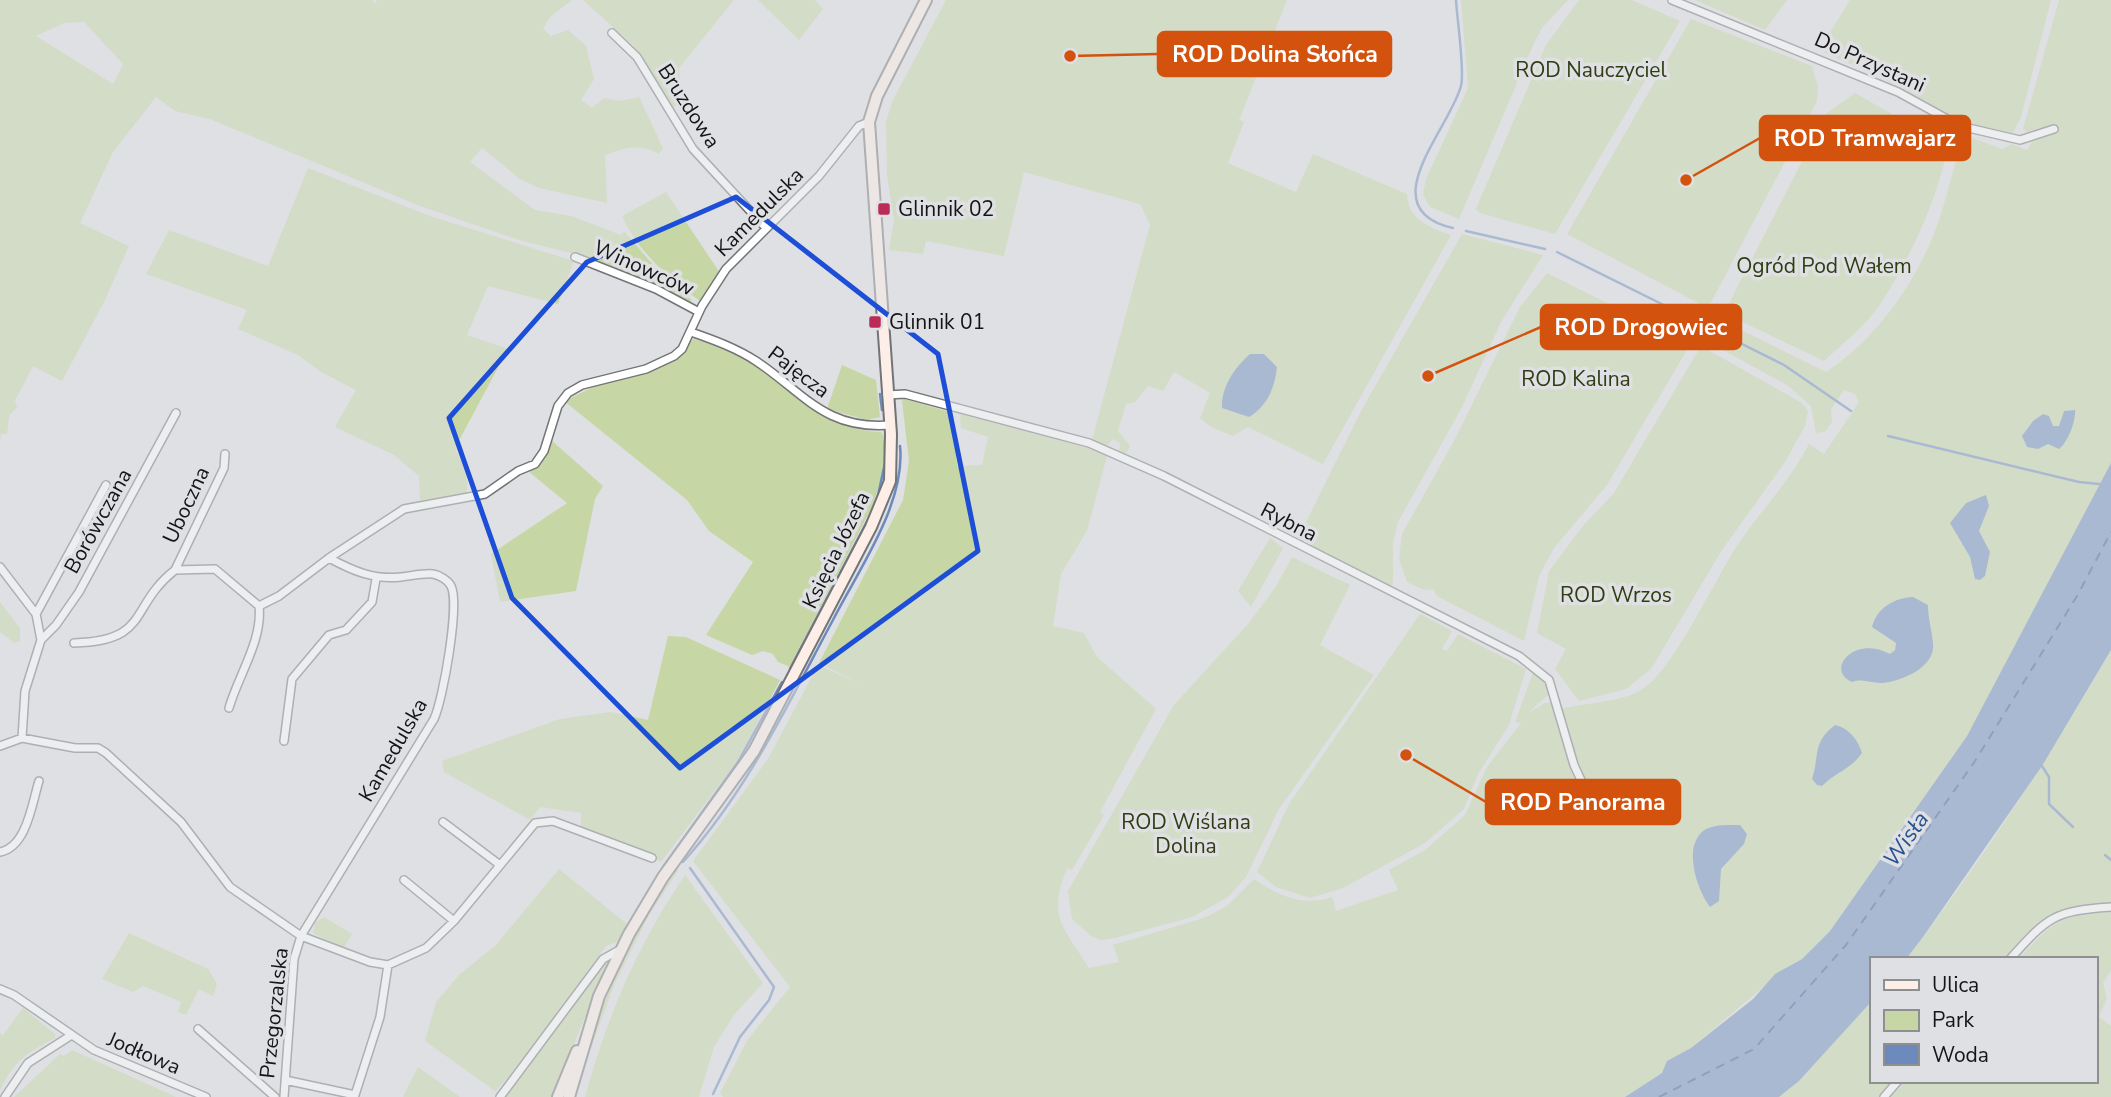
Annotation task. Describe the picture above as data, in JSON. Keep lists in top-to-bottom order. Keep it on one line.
{"streets":{"main road":["Księcia Józefa"],"street":["Do Przystani","Bruzdowa","Kamedulska","Winowców","Pajęcza","Uboczna","Borówczana","Rybna","Przegorzalska","Jodłowa"]},"crossings":[["Bruzdowa","Kamedulska"],["Kamedulska","Winowców"],["Kamedulska","Pajęcza"],["Kamedulska","Księcia Józefa"],["Kamedulska","Przegorzalska"],["Pajęcza","Księcia Józefa"],["Rybna","Księcia Józefa"]],"water":["Wisła"],"parks":["ROD Nauczyciel","Ogród Pod Wałem","ROD Kalina","ROD Wrzos","ROD Wiślana Dolina"],"places":{"other":["ROD Dolina Słońca","ROD Tramwajarz","ROD Drogowiec","ROD Panorama"],"transit":["Glinnik 02","Glinnik 01"]},"legend":["Ulica","Park","Woda"]}
